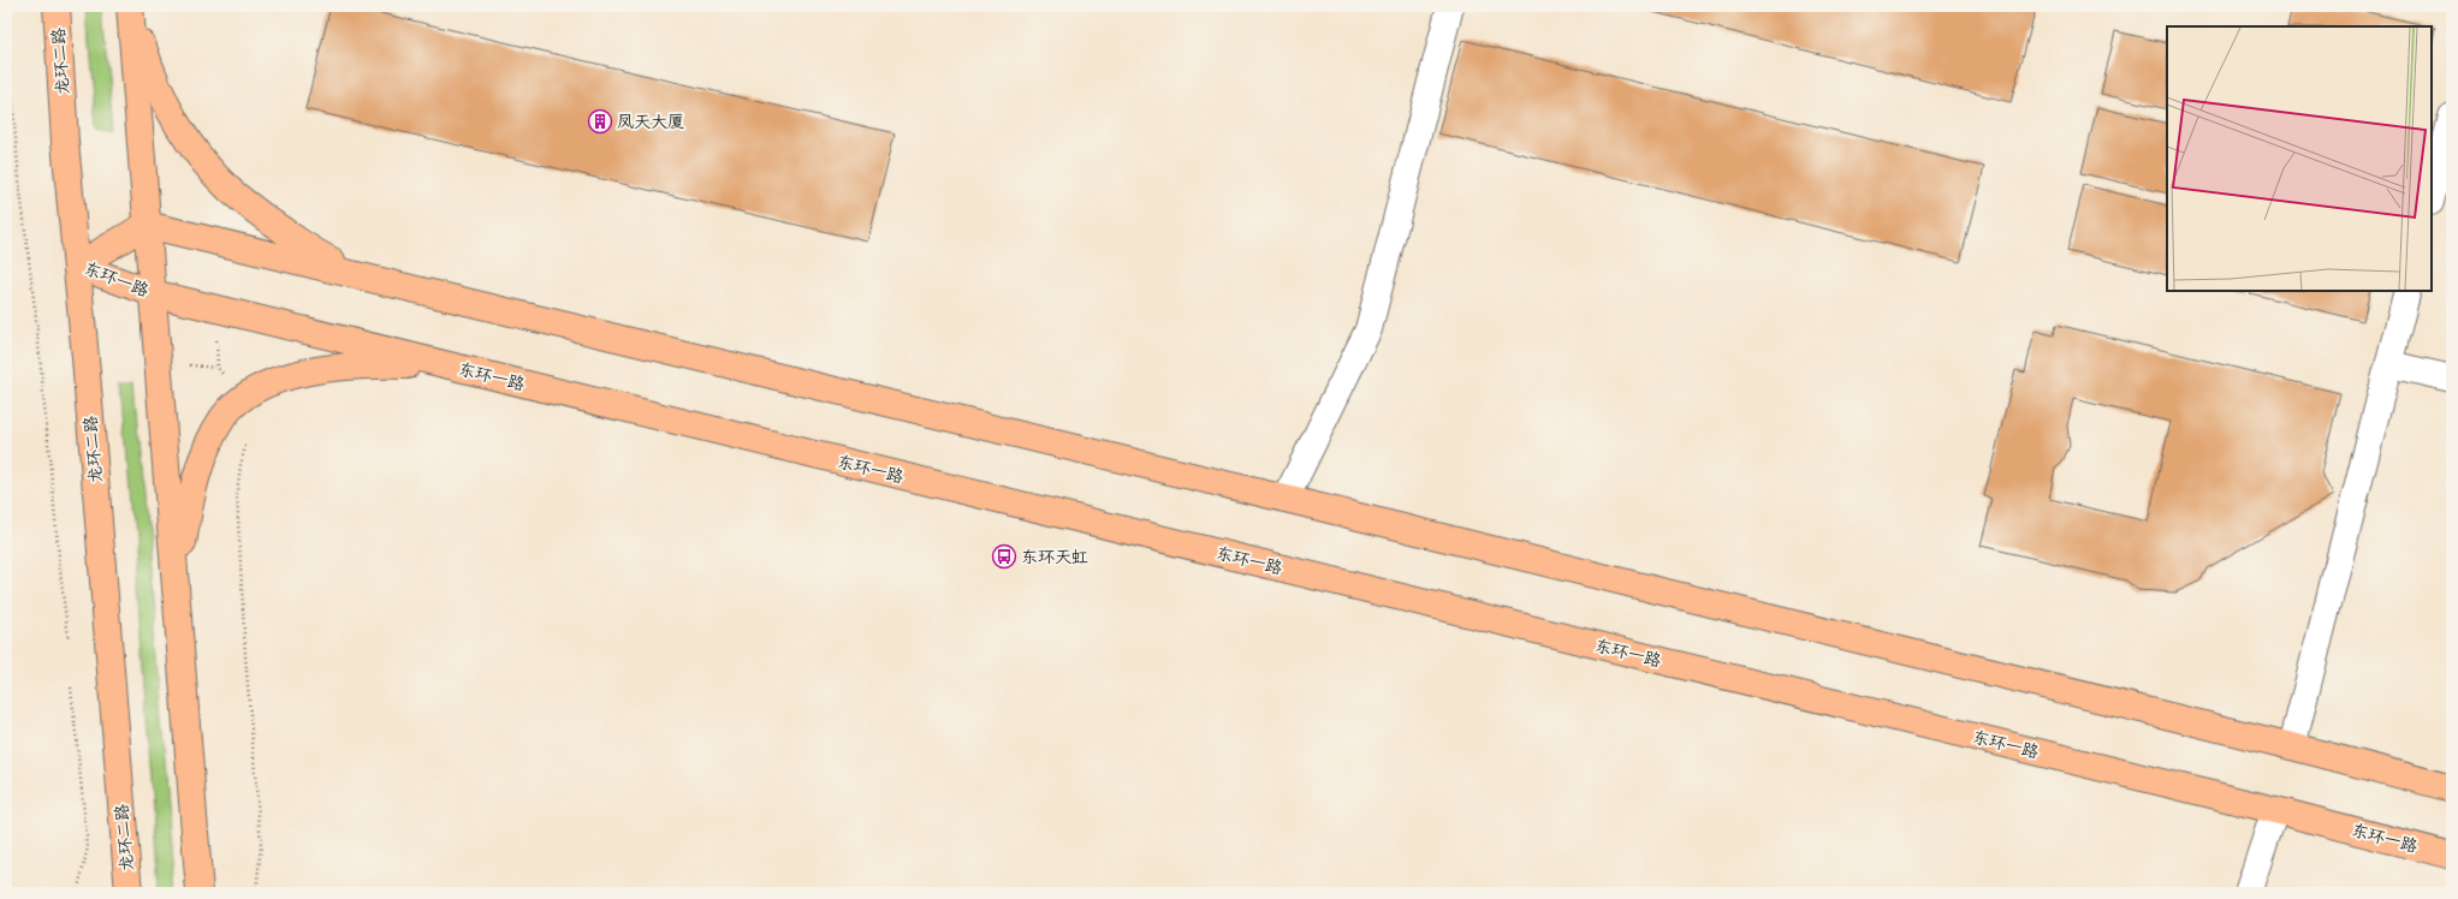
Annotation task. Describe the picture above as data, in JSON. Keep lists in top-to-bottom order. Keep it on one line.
{"streets":{"main road":["龙环二路","东环一路"]},"crossings":[["龙环二路","东环一路"]],"places":{"building":["凤天大厦"],"bus stop":["东环天虹"]}}
